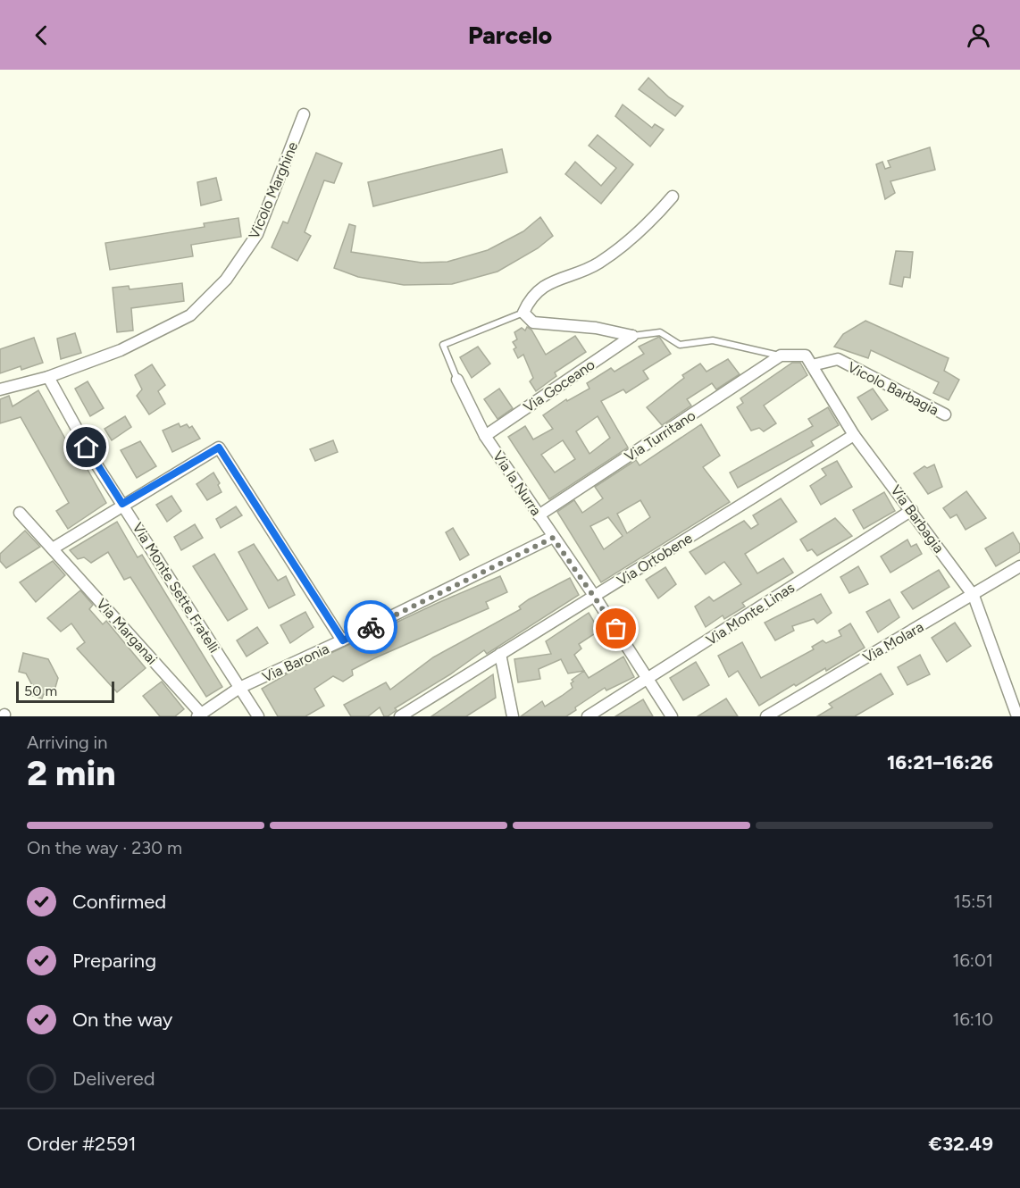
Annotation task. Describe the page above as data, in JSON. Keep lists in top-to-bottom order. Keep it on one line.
{"streets":{"street":["Vicolo Marghine","Via Goceano","Vicolo Barbagia","Via Turritano","Via la Nurra","Via Barbagia","Via Ortobene","Via Monte Sette Fratelli","Via Monte Linas","Via Marganai","Via Molara","Via Baronia"]},"crossings":[["Vicolo Marghine","Via Monte Sette Fratelli"],["Via Goceano","Via la Nurra"],["Vicolo Barbagia","Via Barbagia"],["Via Turritano","Via la Nurra"],["Via la Nurra","Via Ortobene"],["Via la Nurra","Via Monte Linas"],["Via la Nurra","Via Baronia"],["Via Barbagia","Via Ortobene"],["Via Barbagia","Via Monte Linas"],["Via Barbagia","Via Molara"],["Via Monte Sette Fratelli","Via Baronia"],["Via Marganai","Via Baronia"]],"scale_bar":"50 m","page":{"header":"Parcelo","scale":"50 m","heading":["2 min","Arriving in","16:21–16:26"],"panel":["Order #2591","€32.49"],"bar":"On the way · 230 m","list":[["Confirmed","15:51"],["Preparing","16:01"],["On the way","16:10"],"Delivered"]}}
